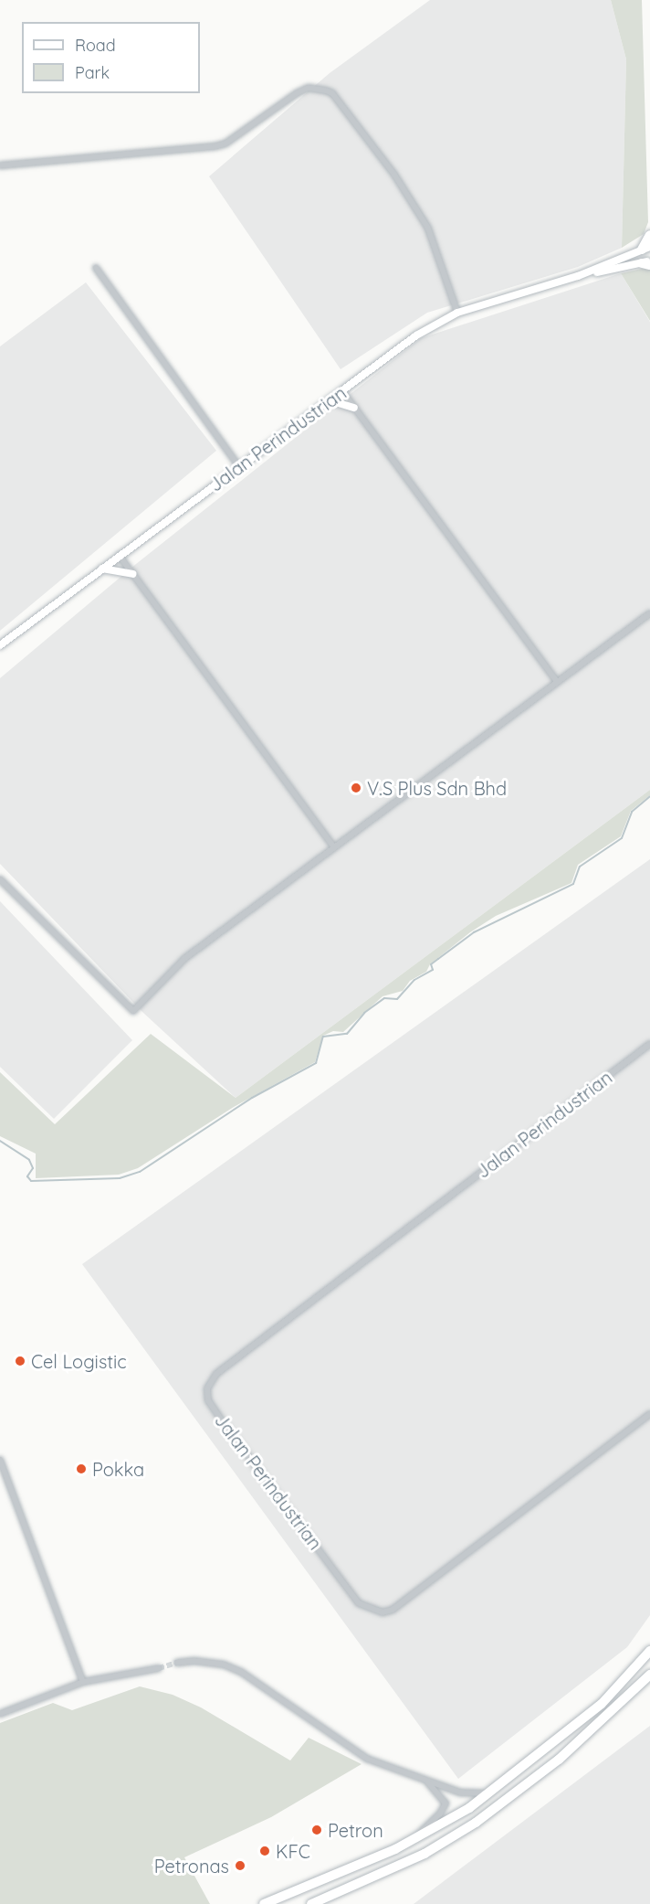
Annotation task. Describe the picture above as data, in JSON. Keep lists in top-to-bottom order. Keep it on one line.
{"streets":{"main road":["Jalan Perindustrian"]},"places":["V.S Plus Sdn Bhd","Cel Logistic","Pokka","Petron","KFC","Petronas"],"legend":["Road","Park"]}
